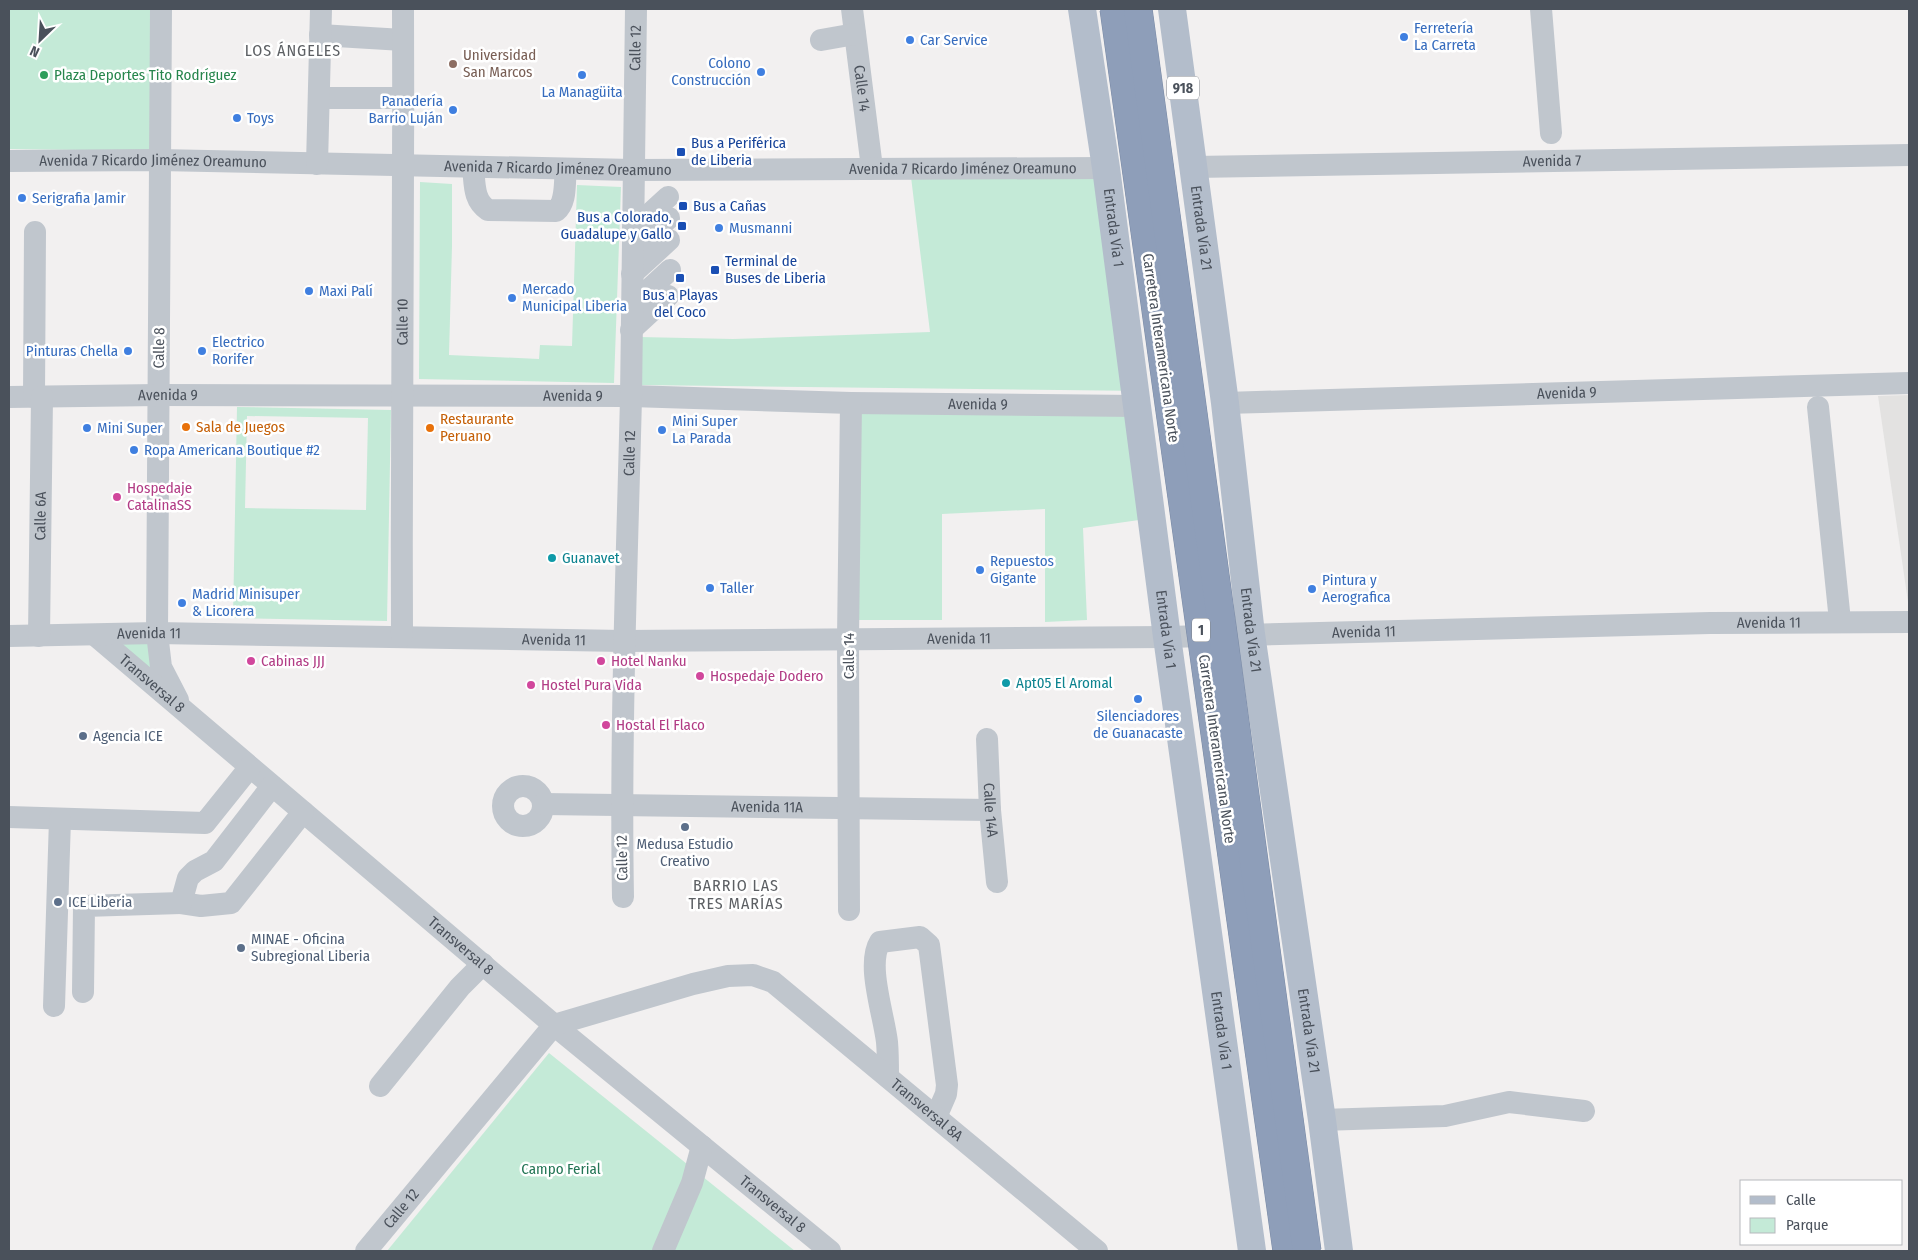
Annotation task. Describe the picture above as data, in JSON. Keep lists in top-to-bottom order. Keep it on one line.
{"streets":{"highway":["Carretera Interamericana Norte","1"],"main road":["918","Entrada Vía 1","Entrada Vía 21"],"street":["Calle 12","Calle 14","Avenida 7","Avenida 7 Ricardo Jiménez Oreamuno","Calle 10","Calle 8","Avenida 9","Calle 6A","Avenida 11","Transversal 8","Avenida 11A","Calle 14A","Transversal 8A"]},"crossings":[["Calle 12","Avenida 7 Ricardo Jiménez Oreamuno"],["Calle 12","Avenida 9"],["Calle 12","Avenida 11"],["Calle 12","Transversal 8"],["Calle 12","Avenida 11A"],["Calle 12","Transversal 8A"],["Calle 14","Avenida 7 Ricardo Jiménez Oreamuno"],["Calle 14","Avenida 9"],["Calle 14","Avenida 11"],["Calle 14","Avenida 11A"],["Avenida 7","Entrada Vía 21"],["Avenida 7 Ricardo Jiménez Oreamuno","Entrada Vía 1"],["Avenida 7 Ricardo Jiménez Oreamuno","Calle 10"],["Avenida 7 Ricardo Jiménez Oreamuno","Calle 8"],["Entrada Vía 1","Avenida 9"],["Entrada Vía 1","Avenida 11"],["Entrada Vía 21","Avenida 9"],["Entrada Vía 21","Avenida 11"],["Calle 10","Avenida 9"],["Calle 10","Avenida 11"],["Calle 8","Avenida 9"],["Calle 8","Avenida 11"],["Calle 8","Transversal 8"],["Avenida 9","Calle 6A"],["Calle 6A","Avenida 11"],["Avenida 11","Transversal 8"],["Transversal 8","Transversal 8A"],["Avenida 11A","Calle 14A"]],"districts":["LOS ÁNGELES","BARRIO LAS TRES MARÍAS"],"parks":["Campo Ferial"],"places":{"other":["Ferretería La Carreta","Car Service","Universidad San Marcos","Colono Construcción","Plaza Deportes Tito Rodríguez","La Managüita","Panadería Barrio Luján","Toys","Serigrafia Jamir","Musmanni","Maxi Palí","Mercado Municipal Liberia","Pinturas Chella","Electrico Rorifer","Sala de Juegos","Mini Super","Restaurante Peruano","Mini Super La Parada","Ropa Americana Boutique #2","Hospedaje CatalinaSS","Guanavet","Repuestos Gigante","Taller","Pintura y Aerografica","Madrid Minisuper & Licorera","Cabinas JJJ","Hotel Nanku","Hospedaje Dodero","Apt05 El Aromal","Hostel Pura Vida","Silenciadores de Guanacaste","Hostal El Flaco","Agencia ICE","Medusa Estudio Creativo","ICE Liberia","MINAE - Oficina Subregional Liberia"],"transit":["Bus a Periférica de Liberia","Bus a Cañas","Bus a Colorado, Guadalupe y Gallo","Terminal de Buses de Liberia","Bus a Playas del Coco"]},"legend":["Calle","Parque"],"north":"bottom left"}
